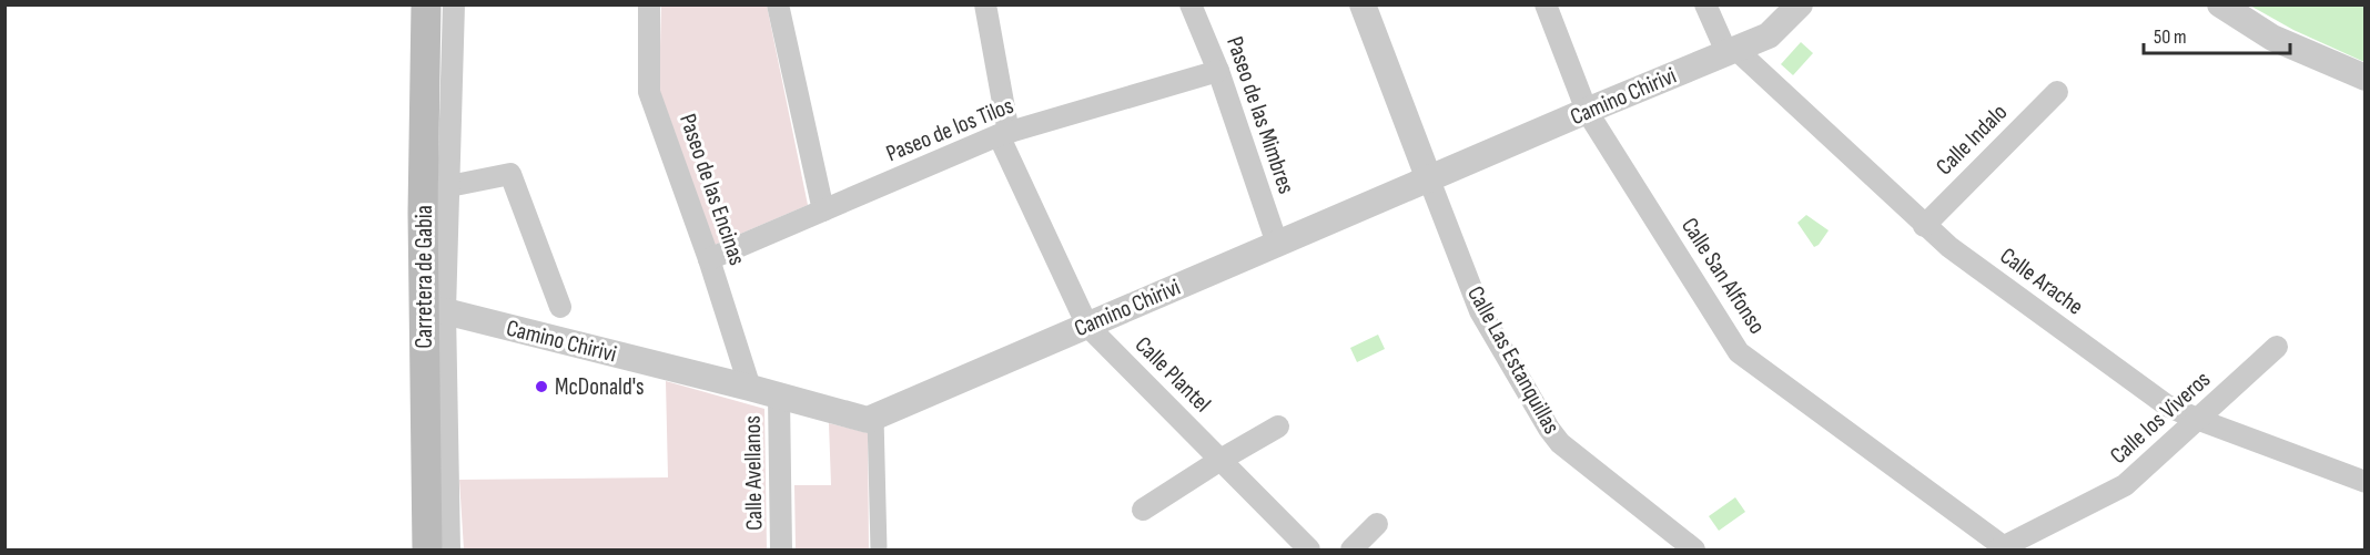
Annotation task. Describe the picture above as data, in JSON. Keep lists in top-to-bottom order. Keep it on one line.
{"streets":{"main road":["Carretera de Gabia"],"street":["Camino Chirivi","Paseo de las Mimbres","Paseo de los Tilos","Calle Indalo","Paseo de las Encinas","Calle San Alfonso","Calle Arache","Calle Las Estanquillas","Calle Plantel","Calle los Viveros","Calle Avellanos"]},"crossings":[["Camino Chirivi","Paseo de las Mimbres"],["Camino Chirivi","Paseo de las Encinas"],["Camino Chirivi","Calle San Alfonso"],["Camino Chirivi","Carretera de Gabia"],["Camino Chirivi","Calle Arache"],["Camino Chirivi","Calle Las Estanquillas"],["Camino Chirivi","Calle Plantel"],["Camino Chirivi","Calle Avellanos"],["Paseo de las Mimbres","Paseo de los Tilos"],["Paseo de los Tilos","Paseo de las Encinas"],["Paseo de los Tilos","Calle Plantel"],["Calle Indalo","Calle Arache"],["Calle San Alfonso","Calle los Viveros"],["Calle Arache","Calle los Viveros"]],"places":["McDonald's"],"scale_bar":"50 m"}
